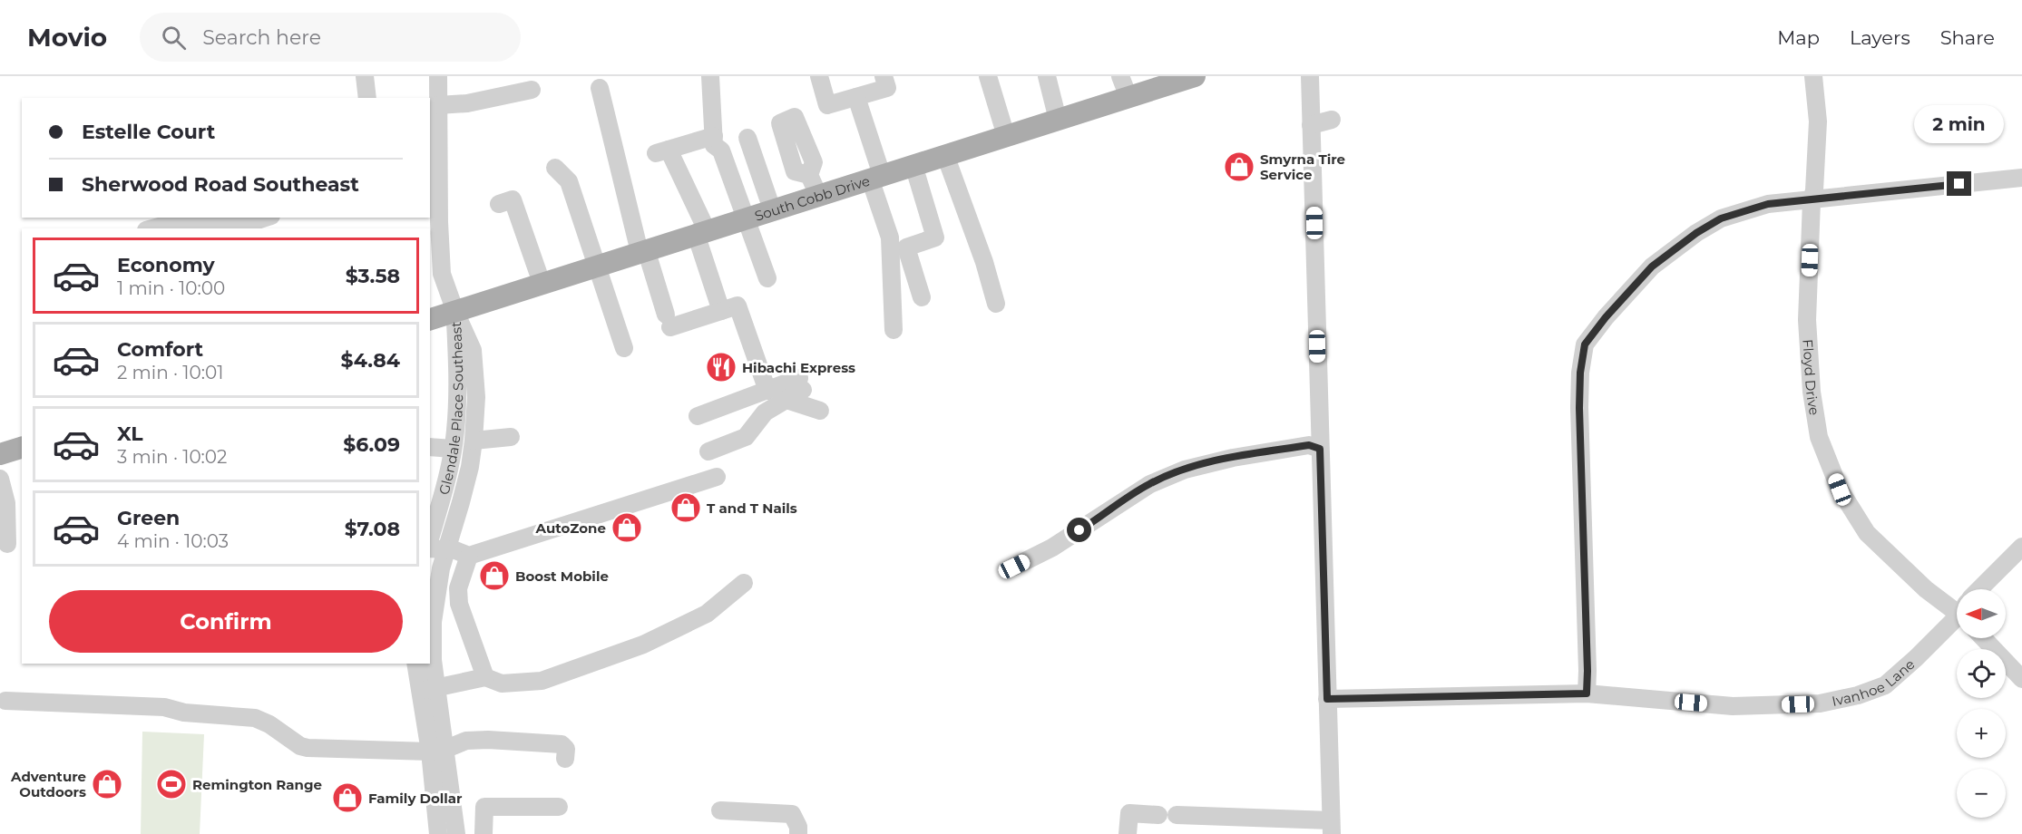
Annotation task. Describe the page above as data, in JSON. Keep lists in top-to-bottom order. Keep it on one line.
{"streets":{"main road":["South Cobb Drive"],"street":["Floyd Drive","Glendale Place Southeast","Ivanhoe Lane"]},"crossings":[["South Cobb Drive","Glendale Place Southeast"]],"places":{"shop":["Smyrna Tire Service","T and T Nails","AutoZone","Boost Mobile","Adventure Outdoors","Family Dollar"],"restaurant":["Hibachi Express"],"sports":["Remington Range"]},"north":"left","page":{"header":"Movio","search":"Search here","nav":["Map","Layers","Share"],"banner":["Estelle Court","Sherwood Road Southeast"],"bubble":"2 min","list":[{"name":"Economy","note":"1 min · 10:00","value":"$3.58"},{"name":"Comfort","note":"2 min · 10:01","value":"$4.84"},{"name":"XL","note":"3 min · 10:02","value":"$6.09"},{"name":"Green","note":"4 min · 10:03","value":"$7.08"}],"buttons":"Confirm","map_buttons":["+","−"]}}
